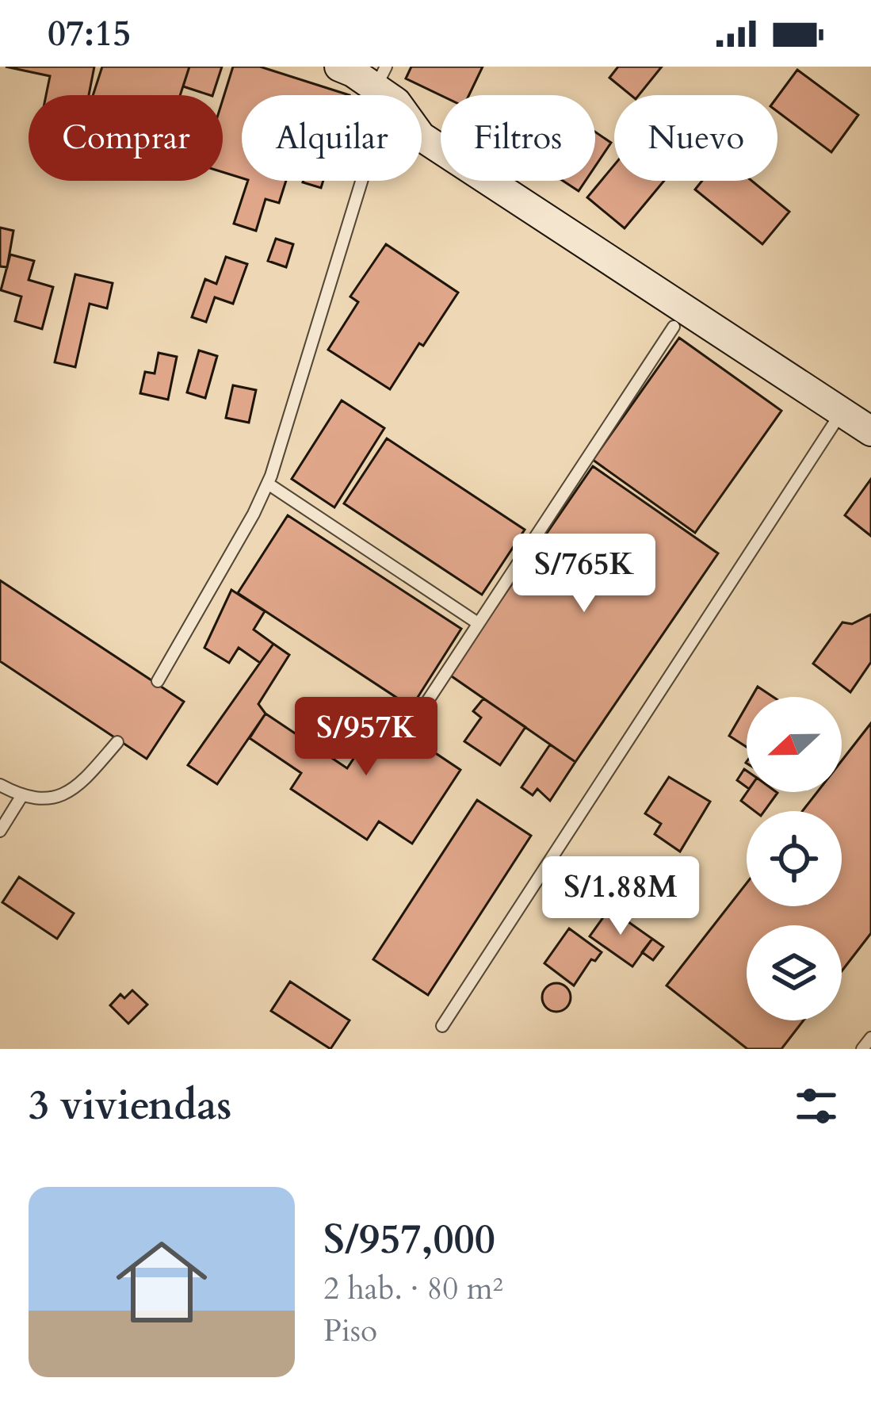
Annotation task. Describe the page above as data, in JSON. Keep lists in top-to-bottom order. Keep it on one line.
{"north":"left","page":{"status":"07:15","chip":["Comprar","Alquilar","Filtros","Nuevo"],"price":["S/765K","S/957K","S/1.88M"],"heading":"3 viviendas","list":[{"name":"S/957,000","note":"2 hab. · 80 m² · Piso"}]}}
